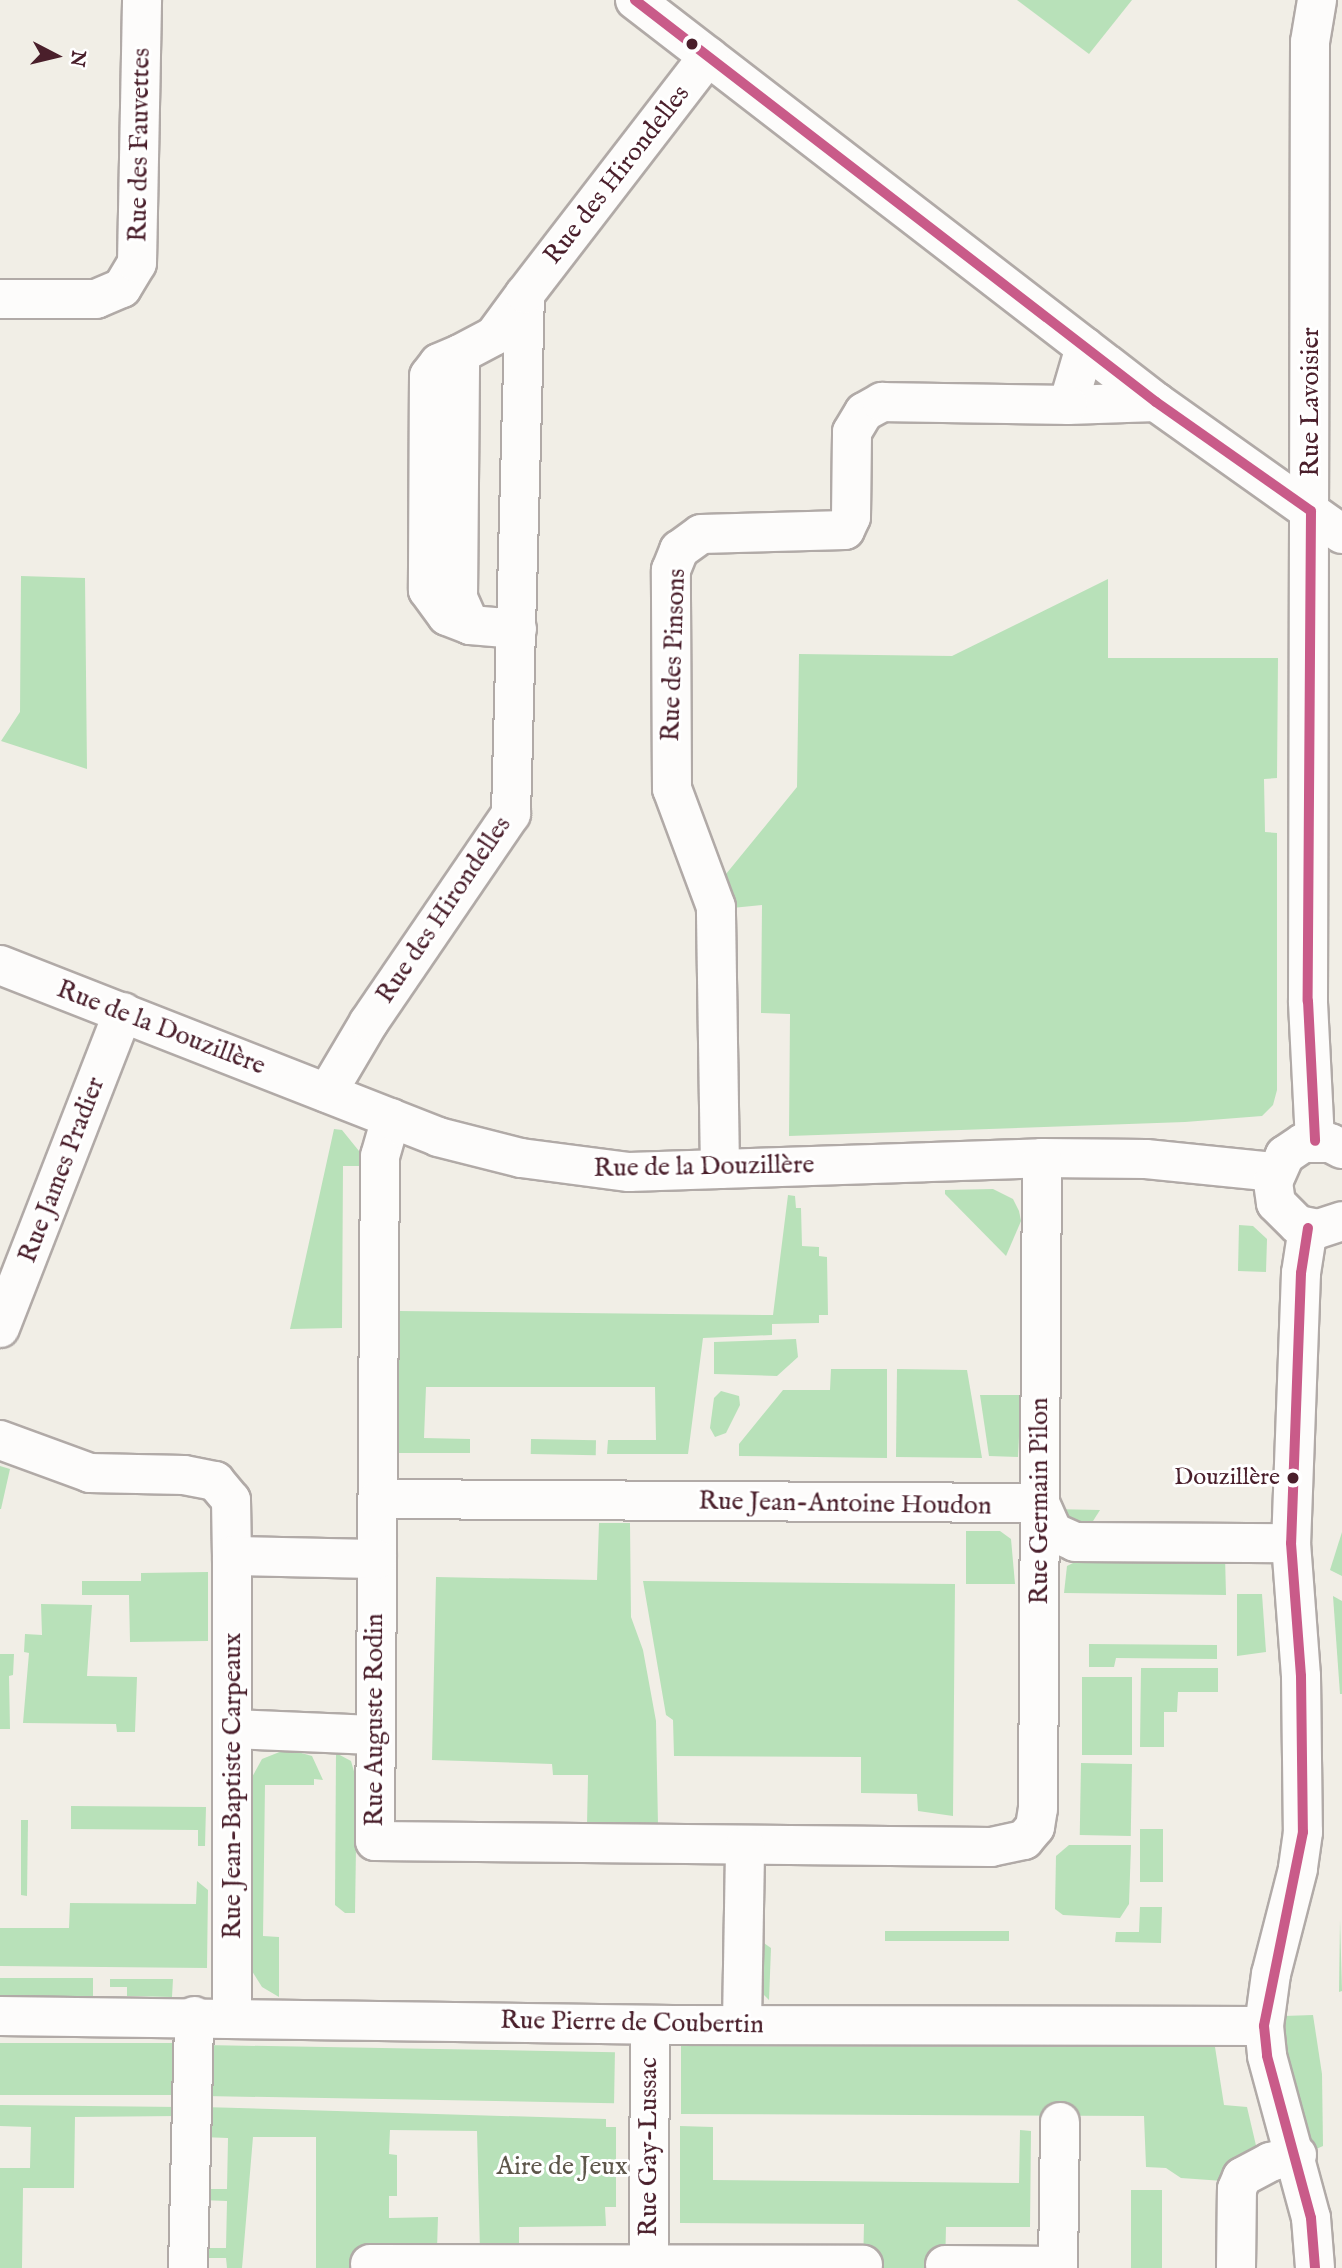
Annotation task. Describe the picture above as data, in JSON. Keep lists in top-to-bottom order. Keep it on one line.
{"streets":{"street":["Rue des Fauvettes","Rue des Hirondelles","Rue Lavoisier","Rue des Pinsons","Rue de la Douzillère","Rue James Pradier","Rue Germain Pilon","Rue Jean-Antoine Houdon","Rue Auguste Rodin","Rue Jean-Baptiste Carpeaux","Rue Pierre de Coubertin","Rue Gay-Lussac"]},"crossings":[["Rue des Hirondelles","Rue de la Douzillère"],["Rue des Pinsons","Rue de la Douzillère"],["Rue de la Douzillère","Rue James Pradier"],["Rue de la Douzillère","Rue Germain Pilon"],["Rue de la Douzillère","Rue Auguste Rodin"],["Rue Germain Pilon","Rue Jean-Antoine Houdon"],["Rue Germain Pilon","Rue Auguste Rodin"],["Rue Jean-Antoine Houdon","Rue Auguste Rodin"],["Rue Jean-Baptiste Carpeaux","Rue Pierre de Coubertin"],["Rue Pierre de Coubertin","Rue Gay-Lussac"]],"parks":["Aire de Jeux"],"places":["Douzillère"],"north":"right"}
